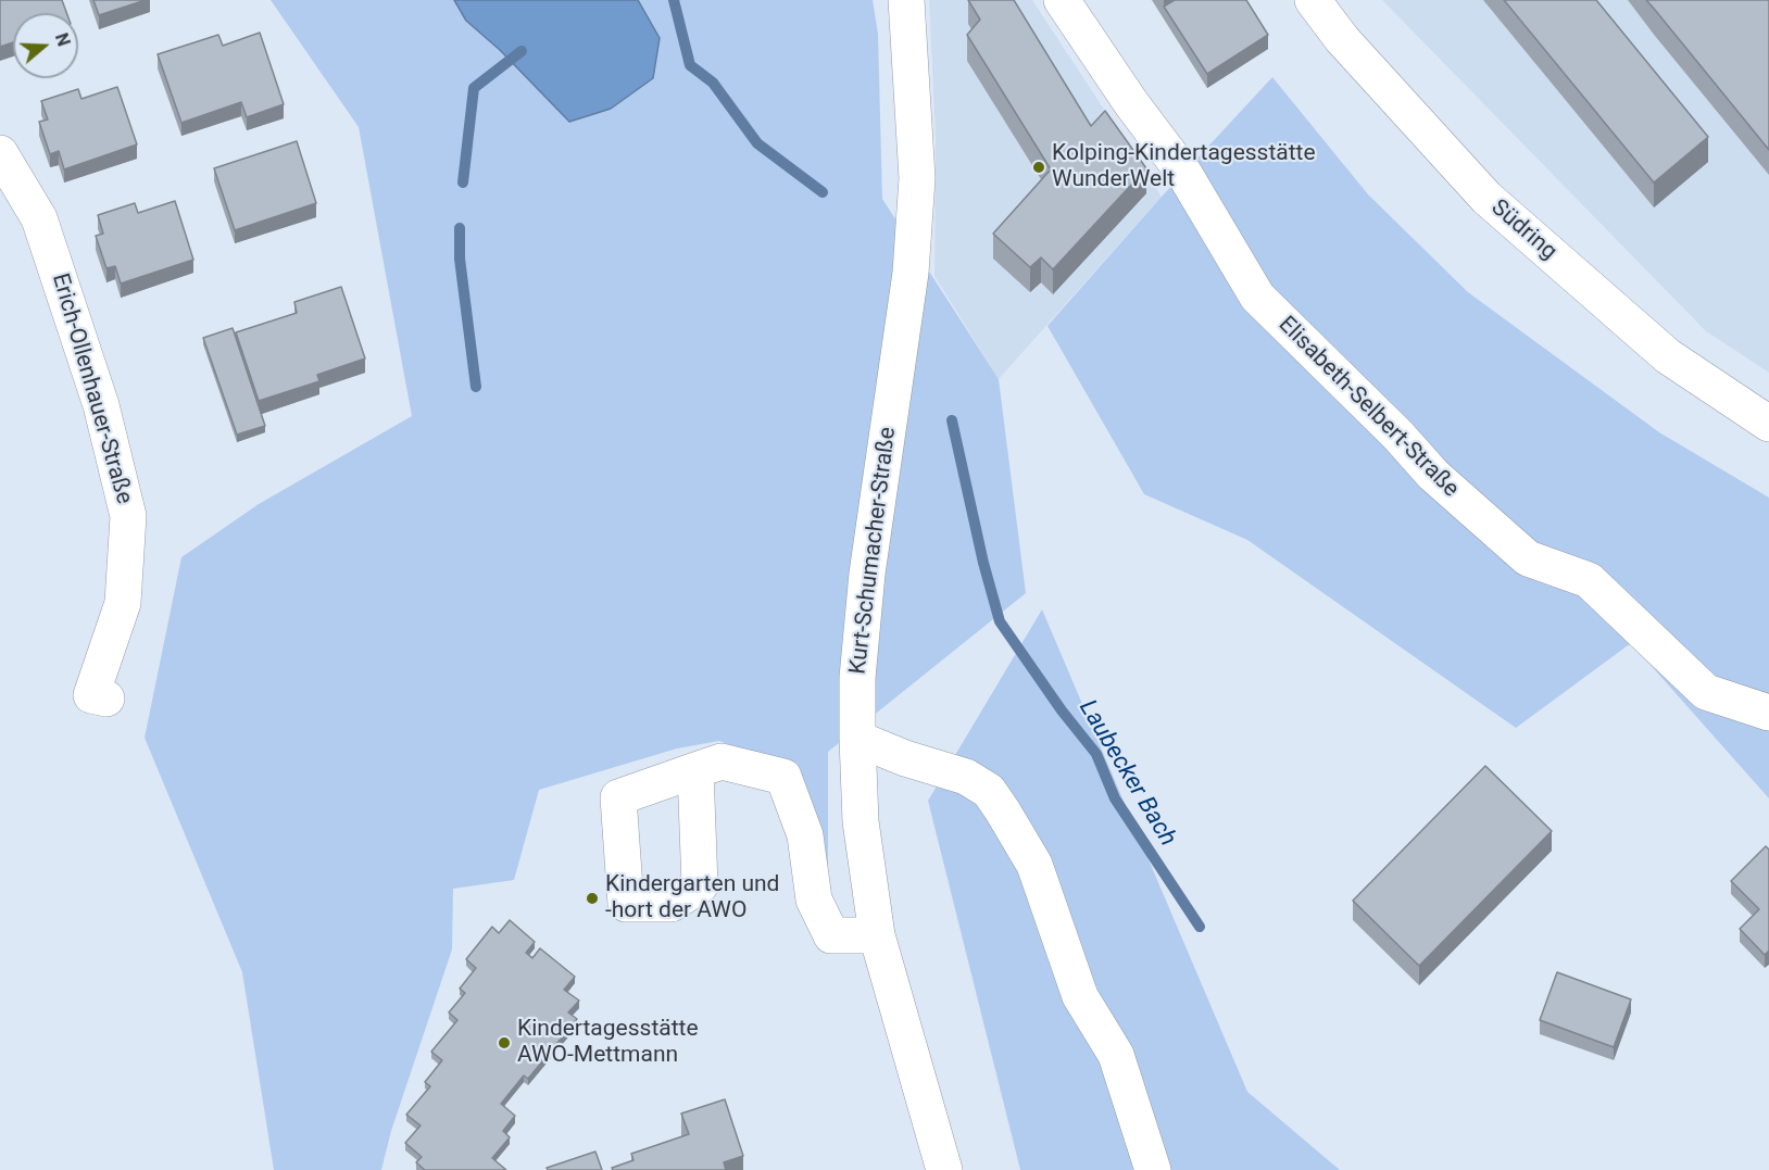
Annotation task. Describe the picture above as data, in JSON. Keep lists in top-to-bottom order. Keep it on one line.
{"streets":{"street":["Südring","Erich-Ollenhauer-Straße","Elisabeth-Selbert-Straße","Kurt-Schumacher-Straße"]},"water":["Laubecker Bach"],"places":["Kolping-Kindertagesstätte WunderWelt","Kindergarten und -hort der AWO","Kindertagesstätte AWO-Mettmann"],"north":"right"}
